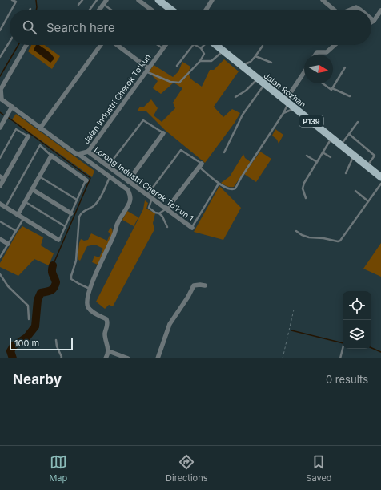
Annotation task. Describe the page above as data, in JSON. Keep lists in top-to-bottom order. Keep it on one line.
{"streets":{"main road":["Jalan Rozhan","P139"],"street":["Jalan Industri Cherok To'kun","Lorong Industri Cherok To'kun 1"]},"crossings":[["Jalan Industri Cherok To'kun","Lorong Industri Cherok To'kun 1"]],"scale_bar":"100 m","north":"right","page":{"search":"Search here","scale":"100 m","heading":["Nearby","0 results"],"nav":["Map","Directions","Saved"]}}
